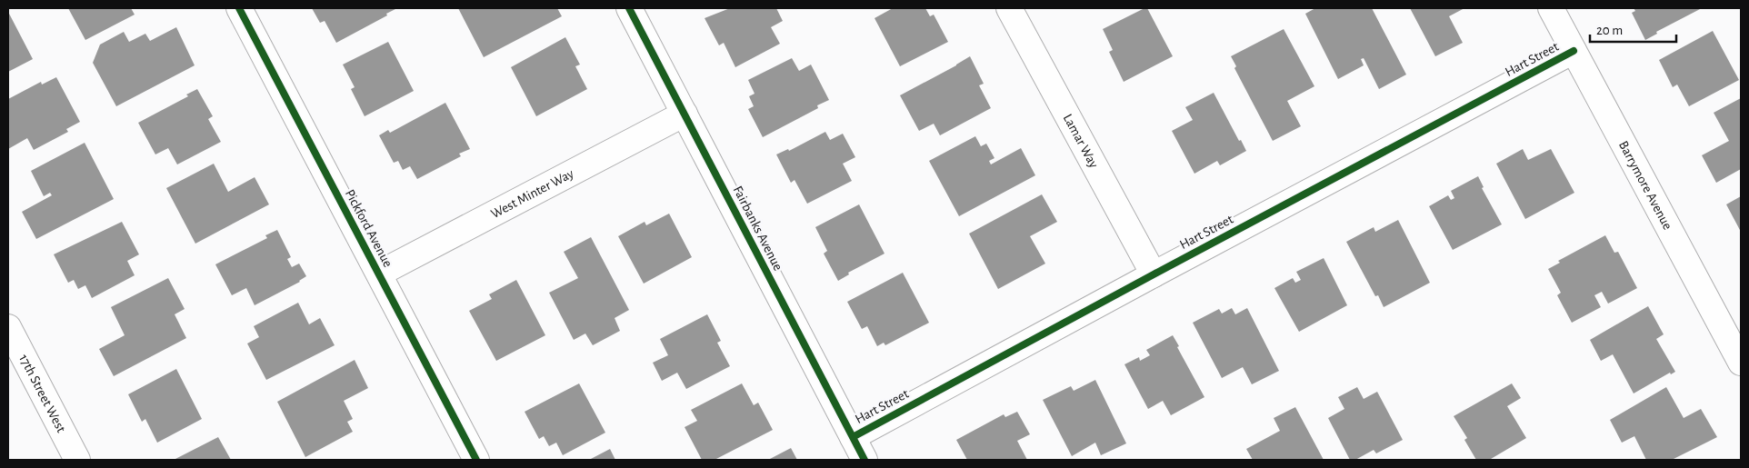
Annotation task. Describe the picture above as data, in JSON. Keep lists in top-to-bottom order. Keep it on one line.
{"streets":{"street":["Hart Street","Lamar Way","Barrymore Avenue","West Minter Way","Pickford Avenue","Fairbanks Avenue","17th Street West"]},"crossings":[["Hart Street","Lamar Way"],["Hart Street","Barrymore Avenue"],["Hart Street","Fairbanks Avenue"],["West Minter Way","Pickford Avenue"],["West Minter Way","Fairbanks Avenue"]],"scale_bar":"20 m"}
